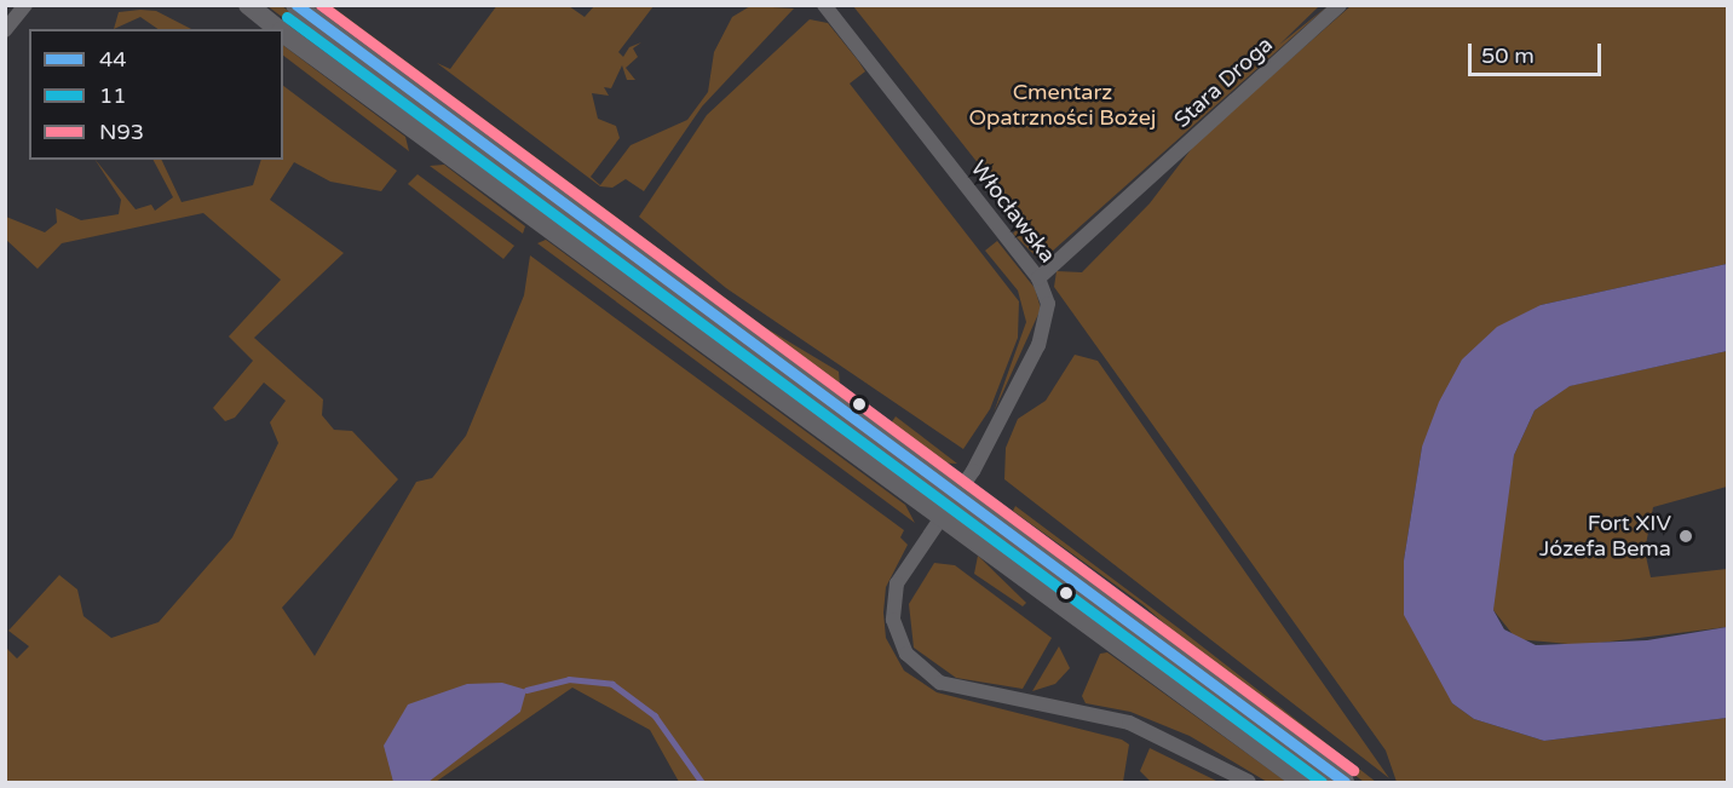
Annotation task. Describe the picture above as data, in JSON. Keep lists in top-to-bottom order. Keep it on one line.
{"streets":{"street":["Stara Droga","Włocławska"]},"crossings":[["Stara Droga","Włocławska"]],"parks":["Cmentarz Opatrzności Bożej"],"places":["Fort XIV Józefa Bema"],"lines":["transit line 44","transit line N93","transit line 11"],"legend":["44","11","N93"],"scale_bar":"50 m"}
